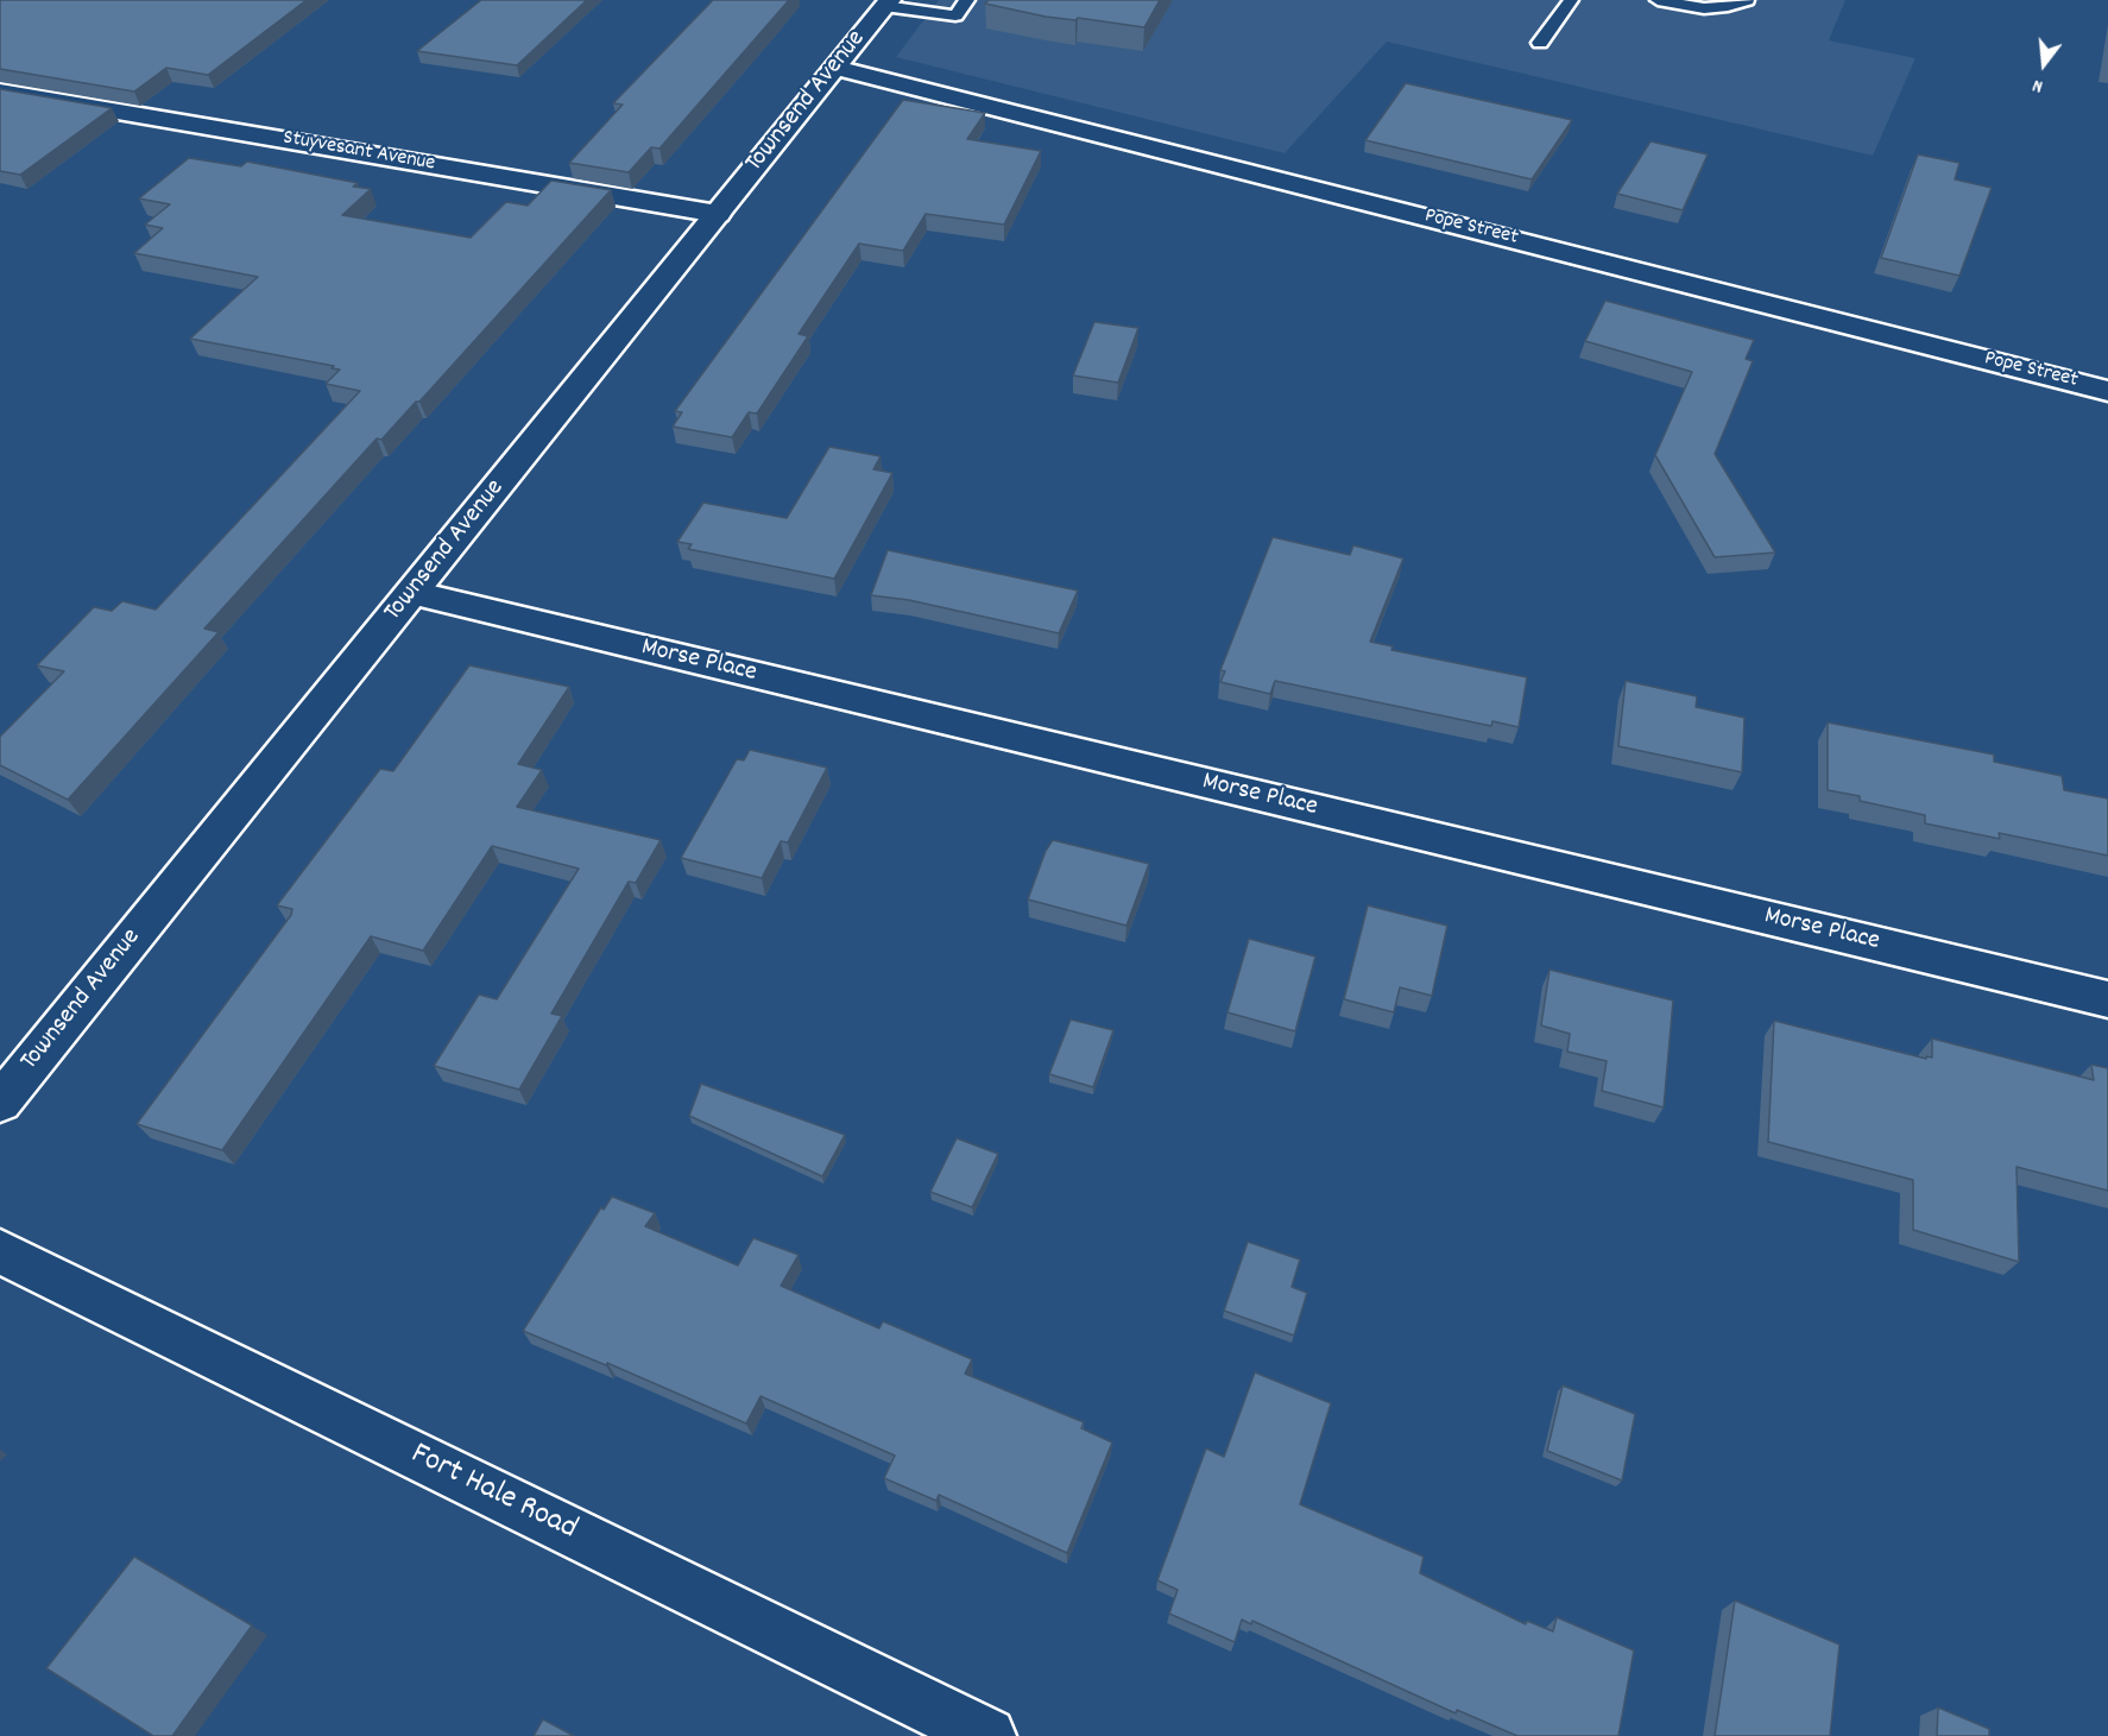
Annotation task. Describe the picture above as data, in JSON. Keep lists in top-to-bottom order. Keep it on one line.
{"streets":{"street":["Townsend Avenue","Stuyvesant Avenue","Pope Street","Morse Place","Fort Hale Road"]},"crossings":[["Townsend Avenue","Stuyvesant Avenue"],["Townsend Avenue","Pope Street"],["Townsend Avenue","Morse Place"]],"north":"bottom"}
